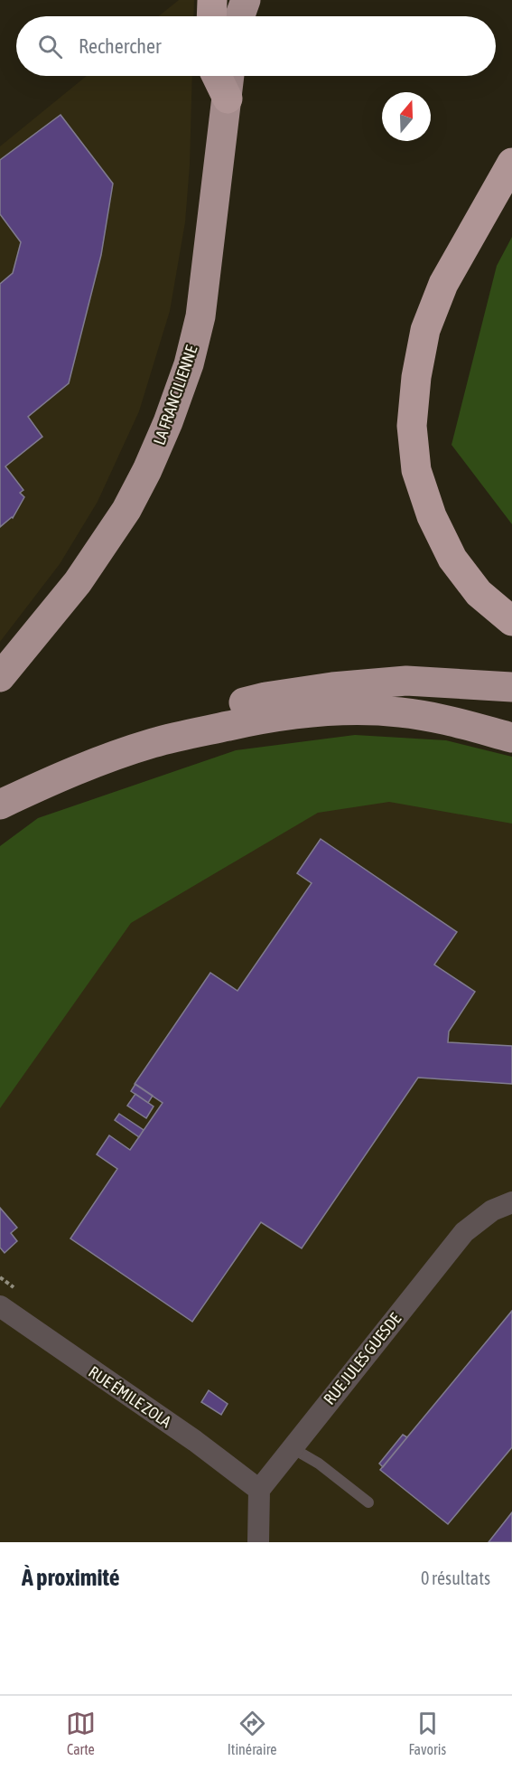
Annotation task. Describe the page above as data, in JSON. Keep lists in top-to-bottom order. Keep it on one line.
{"streets":{"highway":["LA FRANCILIENNE"],"street":["RUE JULES GUESDE","RUE ÉMILE ZOLA"]},"crossings":[["RUE JULES GUESDE","RUE ÉMILE ZOLA"]],"north":"top","page":{"search":"Rechercher","heading":["À proximité","0 résultats"],"nav":["Carte","Itinéraire","Favoris"]}}
